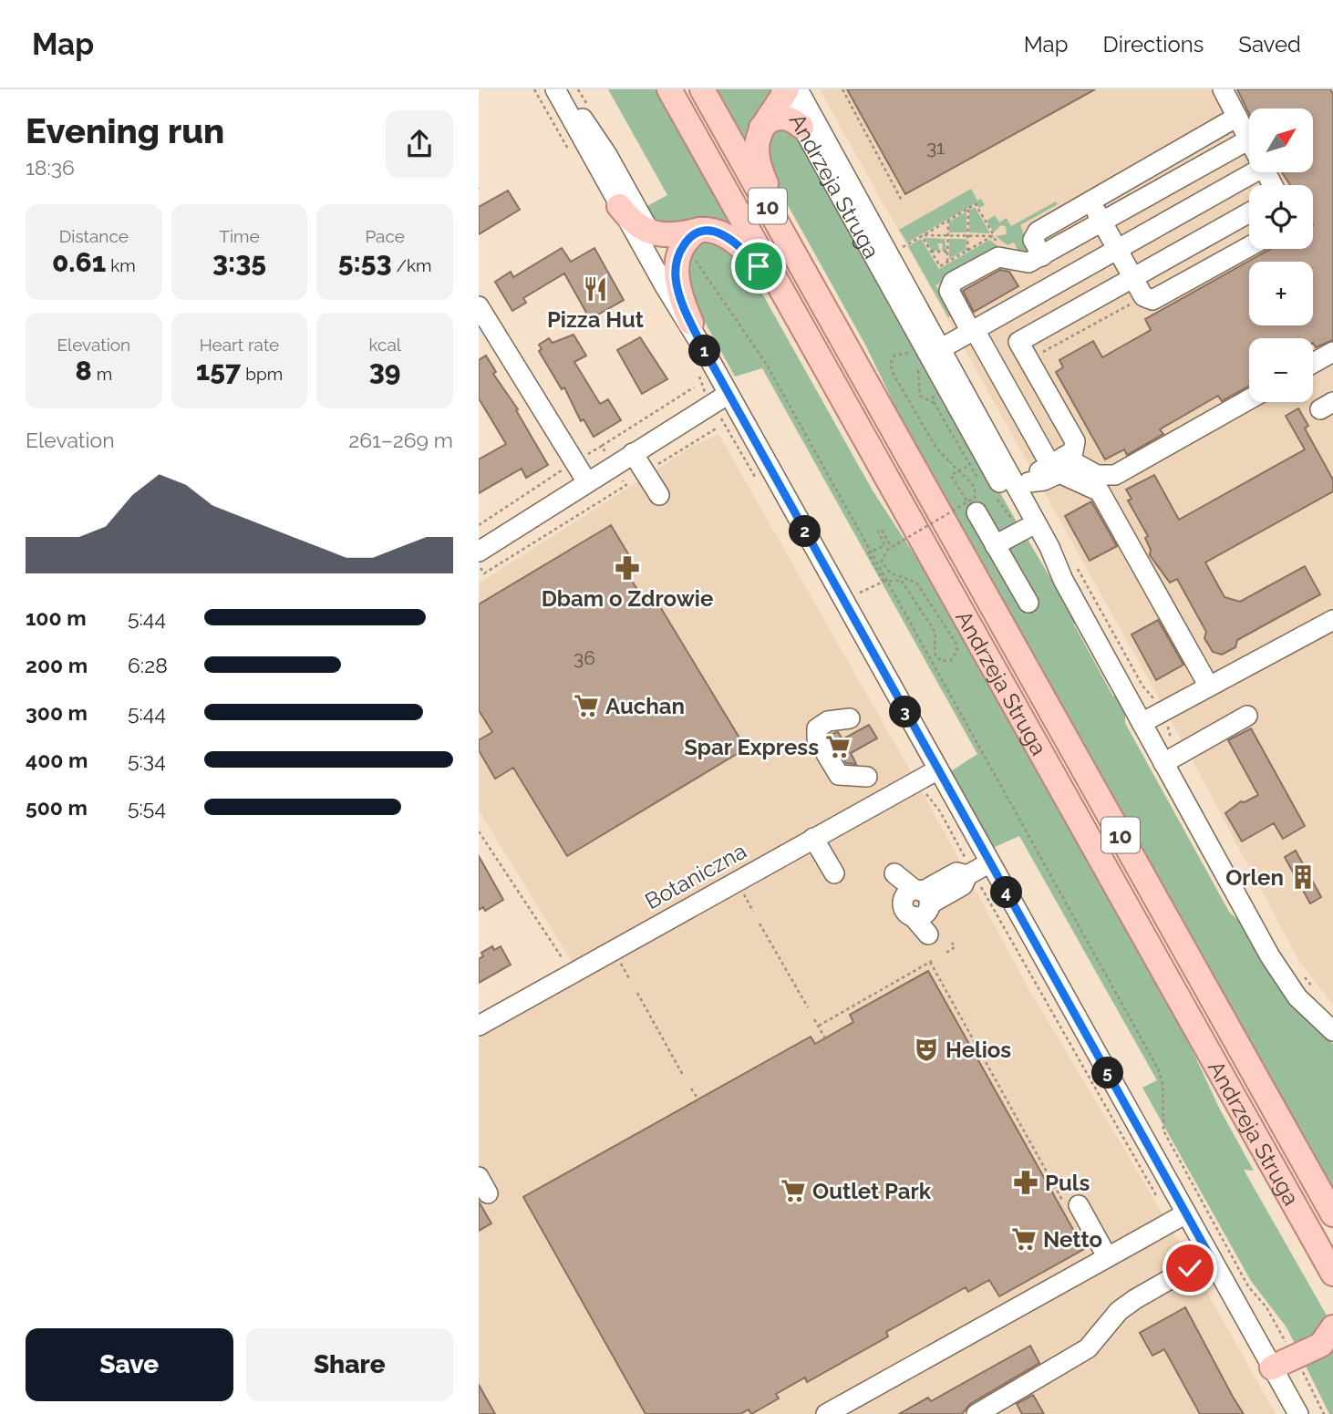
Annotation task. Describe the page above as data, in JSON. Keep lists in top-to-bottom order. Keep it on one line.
{"streets":{"main road":["Andrzeja Struga","10"],"street":["Botaniczna"]},"places":{"restaurant":["Pizza Hut"],"pharmacy":["Dbam o Zdrowie","Puls"],"supermarket":["Auchan","Spar Express","Outlet Park","Netto"],"building":["Orlen"],"theatre":["Helios"]},"house_numbers":["31","36"],"north":"top right","page":{"header":"Map","nav":["Map","Directions","Saved"],"heading":["Evening run","18:36"],"map_buttons":["+","−"],"stats":[["Distance","0.61 km"],["Time","3:35"],["Pace","5:53 /km"],["Elevation","8 m"],["Heart rate","157 bpm"],["kcal","39"]],"pins":["1","2","3","4","5"],"chart":["Elevation","261–269 m"],"list":[{"name":"100 m","note":"5:44"},{"name":"200 m","note":"6:28"},{"name":"300 m","note":"5:44"},{"name":"400 m","note":"5:34"},{"name":"500 m","note":"5:54"}],"buttons":["Save","Share"]}}
